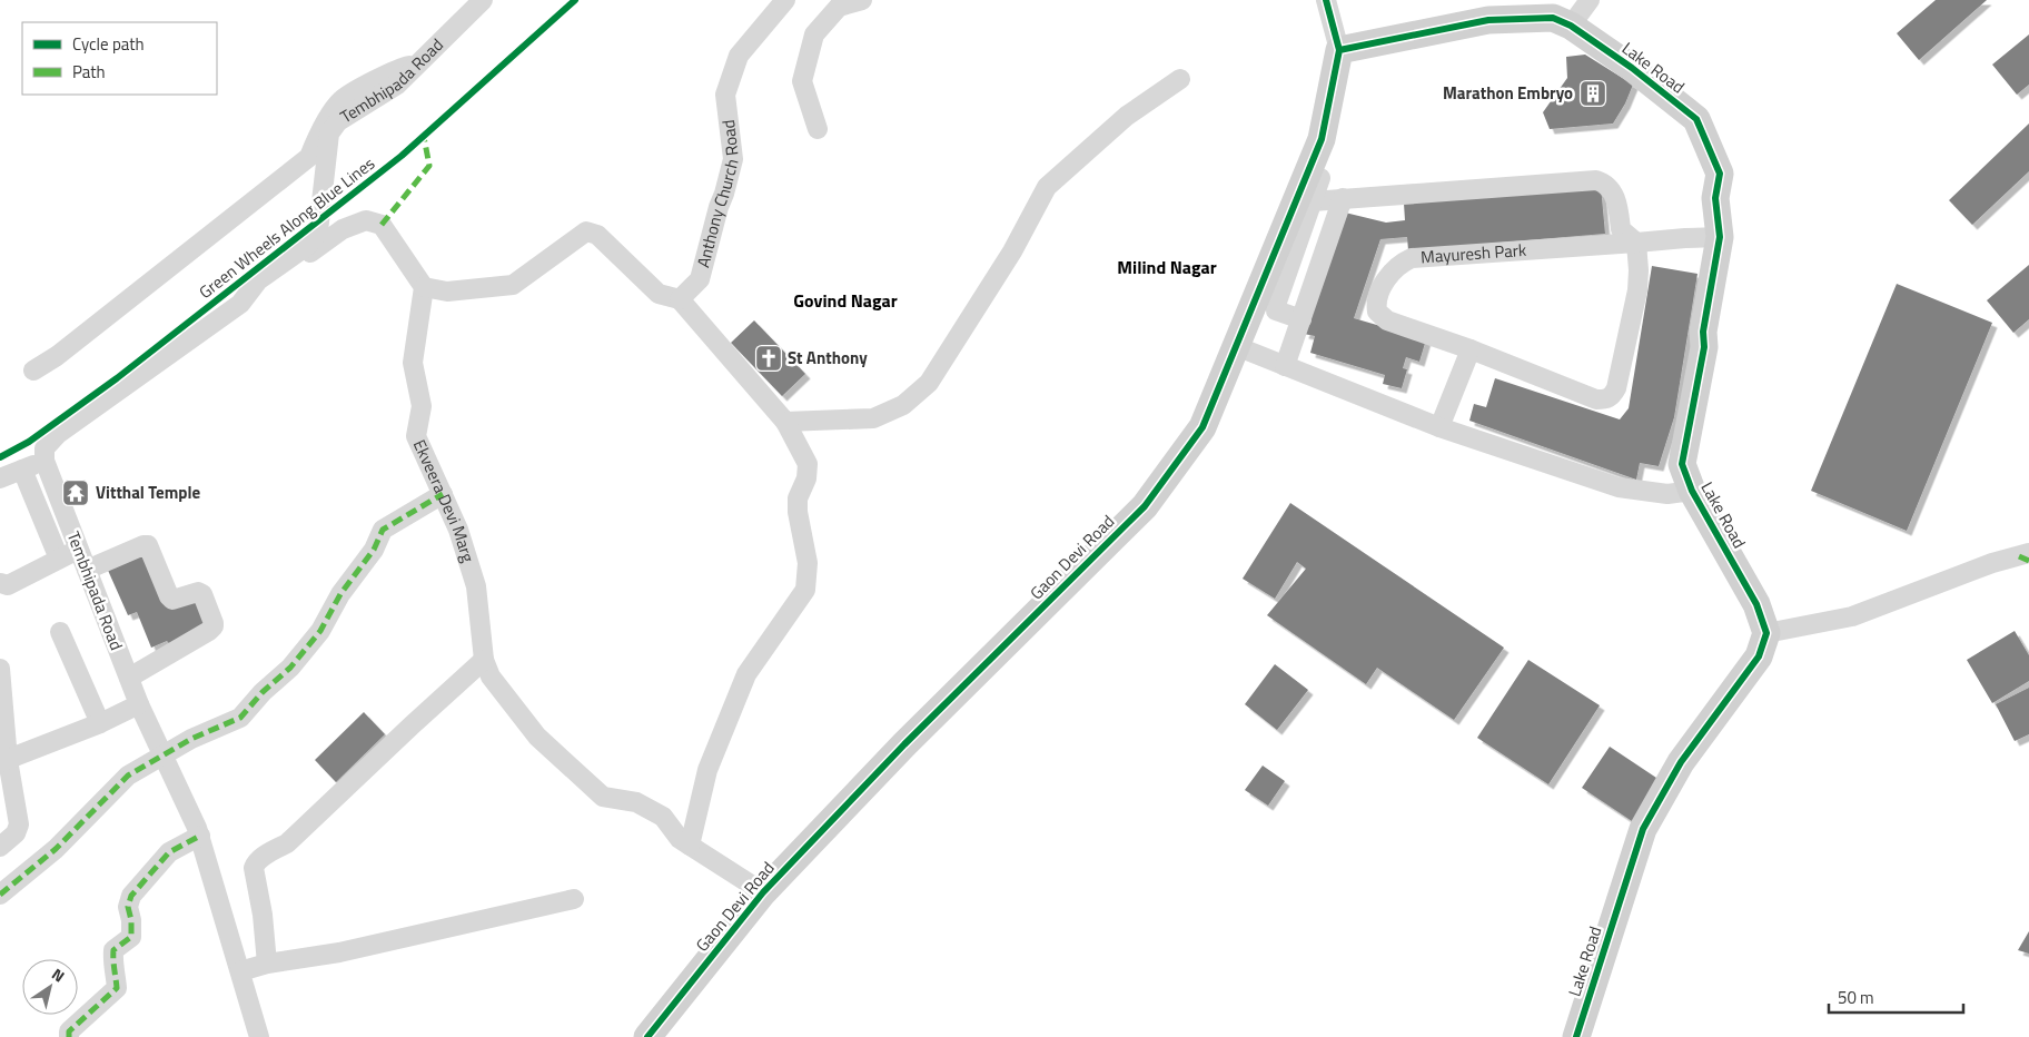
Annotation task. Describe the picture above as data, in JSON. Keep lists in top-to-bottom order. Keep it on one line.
{"streets":{"street":["Lake Road","Tembhipada Road","Anthony Church Road","Mayuresh Park","Ekveera Devi Marg","Gaon Devi Road"],"cycle path":["Green Wheels Along Blue Lines"]},"crossings":[["Lake Road","Mayuresh Park"],["Lake Road","Gaon Devi Road"]],"districts":["Milind Nagar","Govind Nagar"],"places":{"building":["Marathon Embryo"],"church":["St Anthony"],"temple":["Vitthal Temple"]},"legend":["Cycle path","Path"],"scale_bar":"50 m","north":"top right"}
